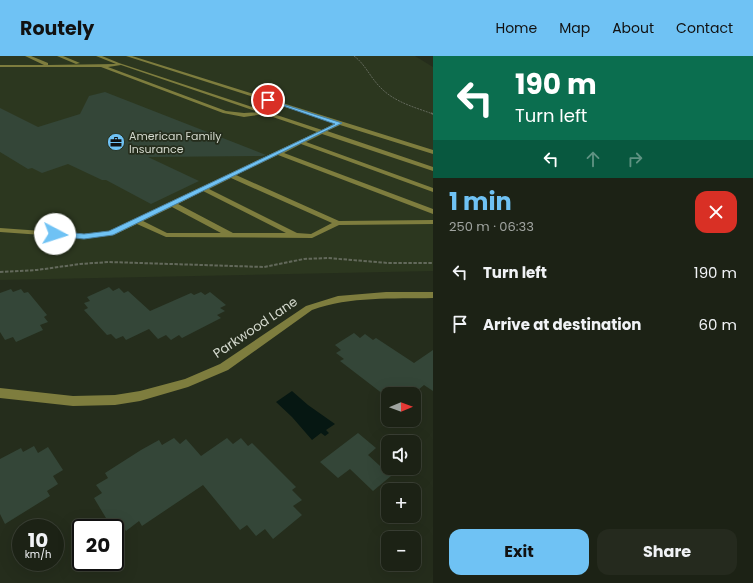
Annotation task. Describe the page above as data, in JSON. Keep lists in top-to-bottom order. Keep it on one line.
{"streets":{"street":["Parkwood Lane"]},"places":{"office":["American Family Insurance"]},"north":"right","page":{"header":"Routely","nav":["Home","Map","About","Contact"],"turn":["190 m","Turn left"],"heading":["1 min","250 m · 06:33"],"list":[{"name":"Turn left","value":"190 m"},{"name":"Arrive at destination","value":"60 m"}],"map_buttons":["+","−"],"speed":"10 km/h","limit":"20","buttons":["Exit","Share"]}}
